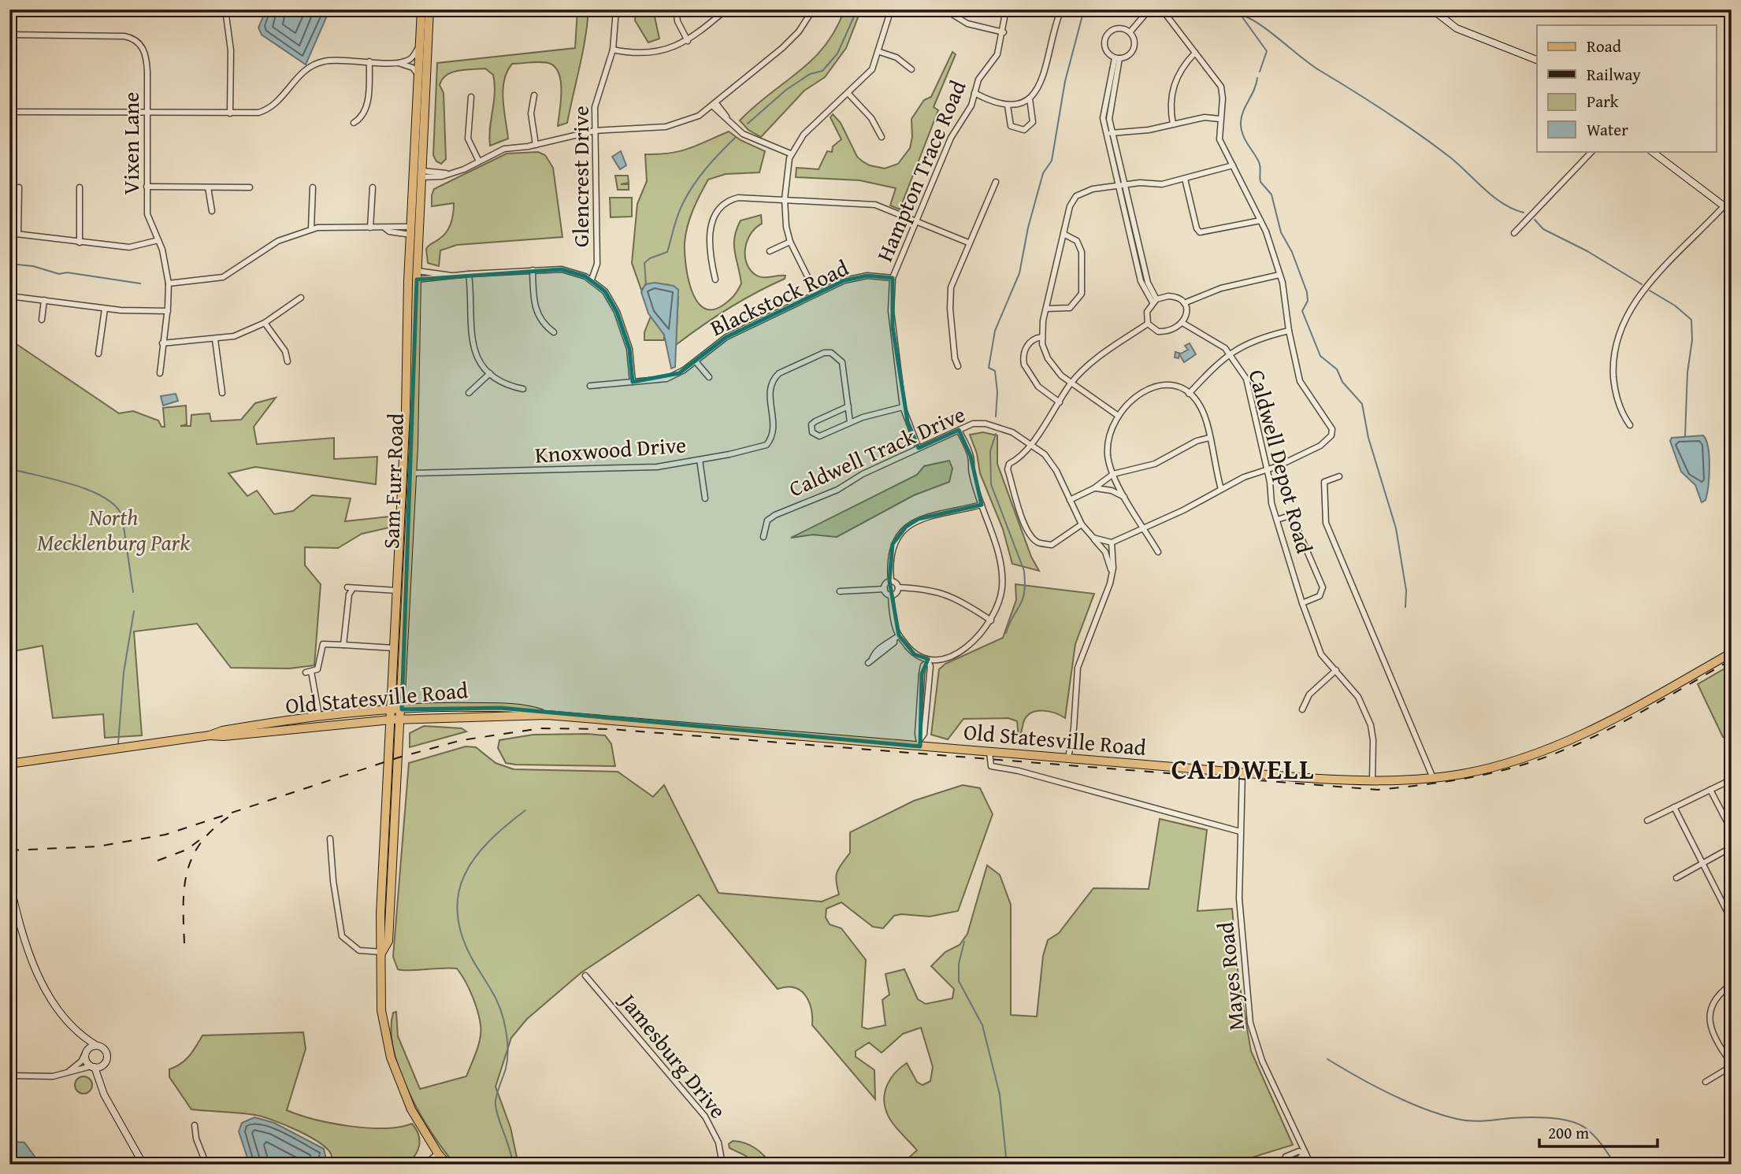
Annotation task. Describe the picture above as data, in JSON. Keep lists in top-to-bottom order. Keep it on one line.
{"streets":{"main road":["Sam Furr Road","Old Statesville Road"],"street":["Vixen Lane","Hampton Trace Road","Glencrest Drive","Blackstock Road","Knoxwood Drive","Caldwell Track Drive","Caldwell Depot Road","Mayes Road","Jamesburg Drive"]},"crossings":[["Hampton Trace Road","Blackstock Road"],["Hampton Trace Road","Caldwell Track Drive"],["Knoxwood Drive","Sam Furr Road"],["Caldwell Depot Road","Old Statesville Road"],["Sam Furr Road","Old Statesville Road"],["Old Statesville Road","Mayes Road"]],"districts":["CALDWELL"],"parks":["North Mecklenburg Park"],"legend":["Road","Railway","Park","Water"],"scale_bar":"200 m"}
